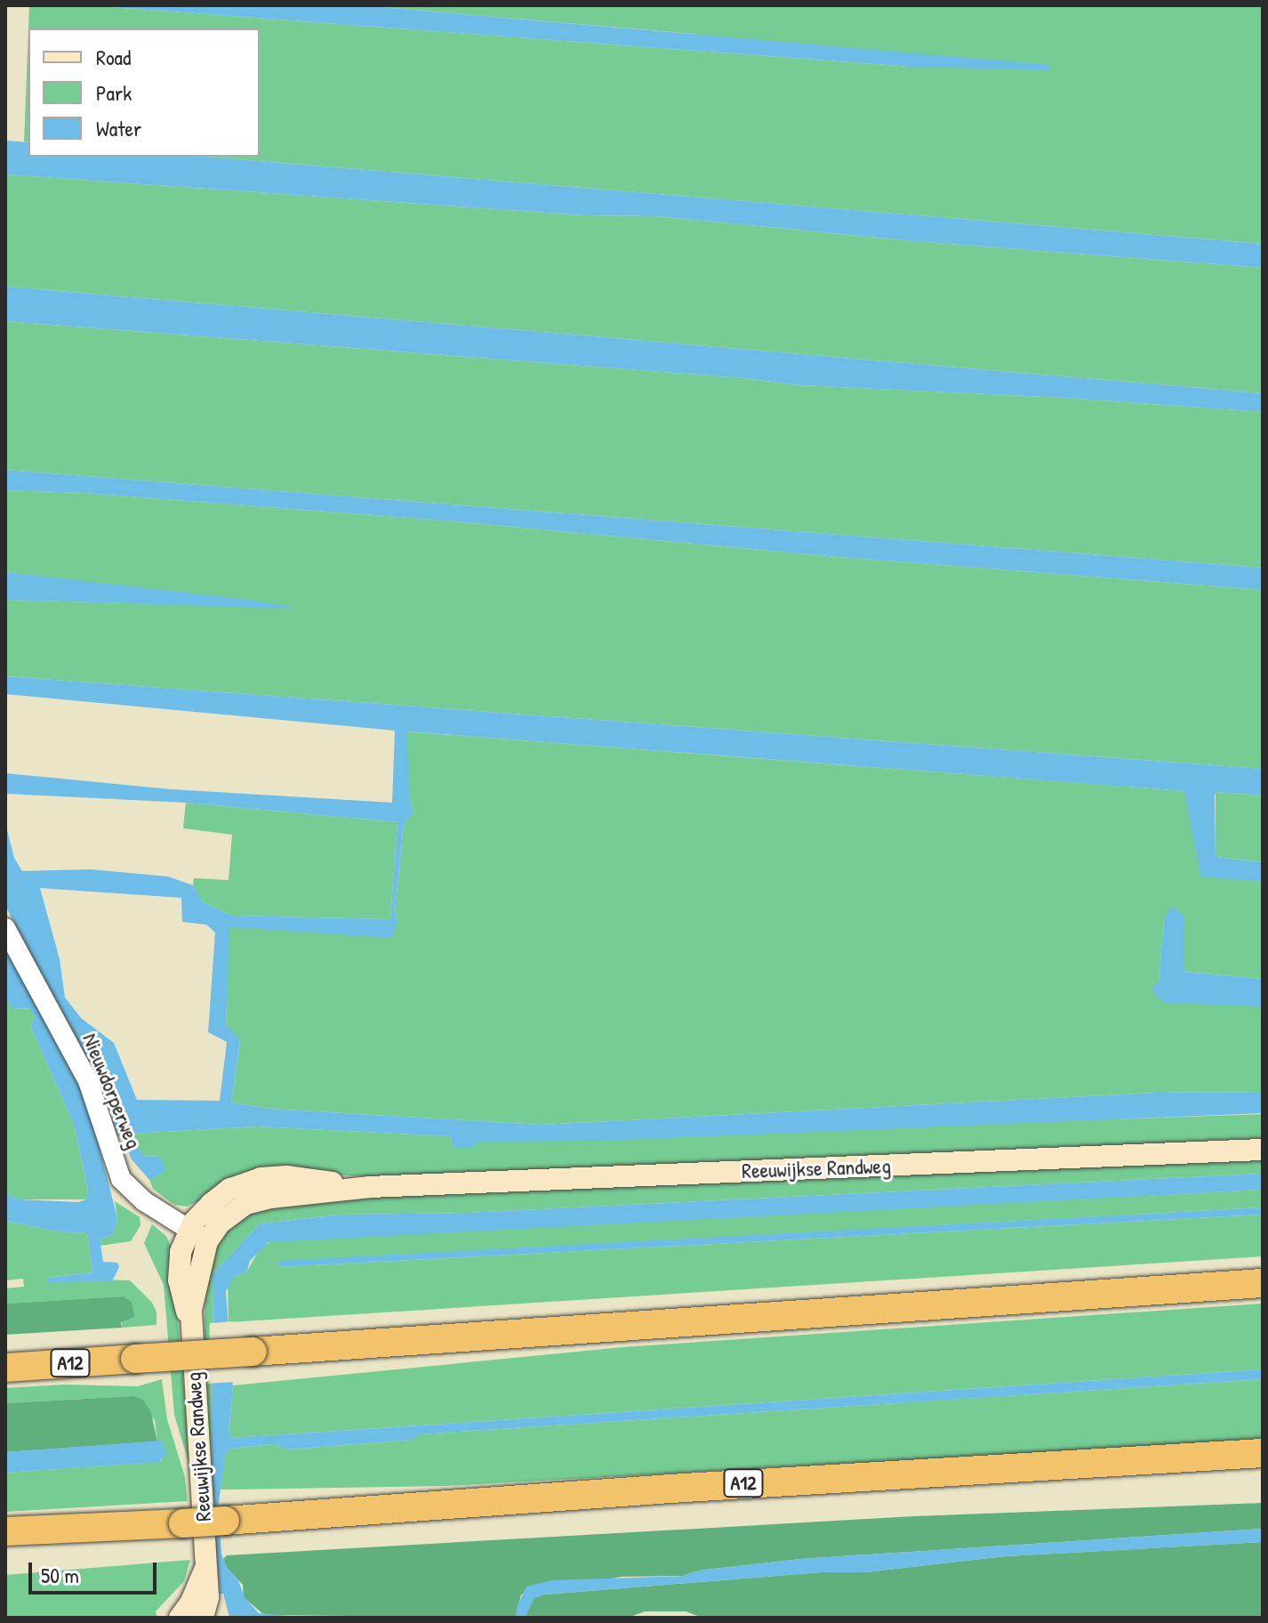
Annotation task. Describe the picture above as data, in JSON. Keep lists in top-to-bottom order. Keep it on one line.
{"streets":{"highway":["A12"],"main road":["Reeuwijkse Randweg"],"street":["Nieuwdorperweg"]},"crossings":[["Nieuwdorperweg","Reeuwijkse Randweg"]],"legend":["Road","Park","Water"],"scale_bar":"50 m"}
